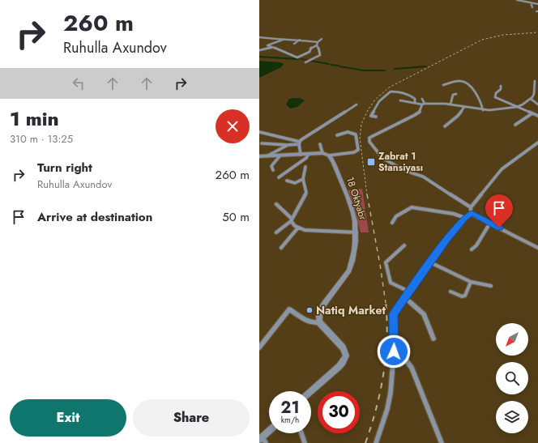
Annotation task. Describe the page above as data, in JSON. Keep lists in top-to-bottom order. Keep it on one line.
{"streets":{"street":["18 Oktyabr"]},"places":{"transit":["Zabrat 1 Stansiyası"],"other":["Natiq Market"]},"north":"bottom left","page":{"turn":["260 m","Ruhulla Axundov"],"heading":["1 min","310 m · 13:25"],"list":[{"name":"Turn right","note":"Ruhulla Axundov","value":"260 m"},{"name":"Arrive at destination","value":"50 m"}],"speed":"21 km/h","limit":"30","buttons":["Exit","Share"]}}
